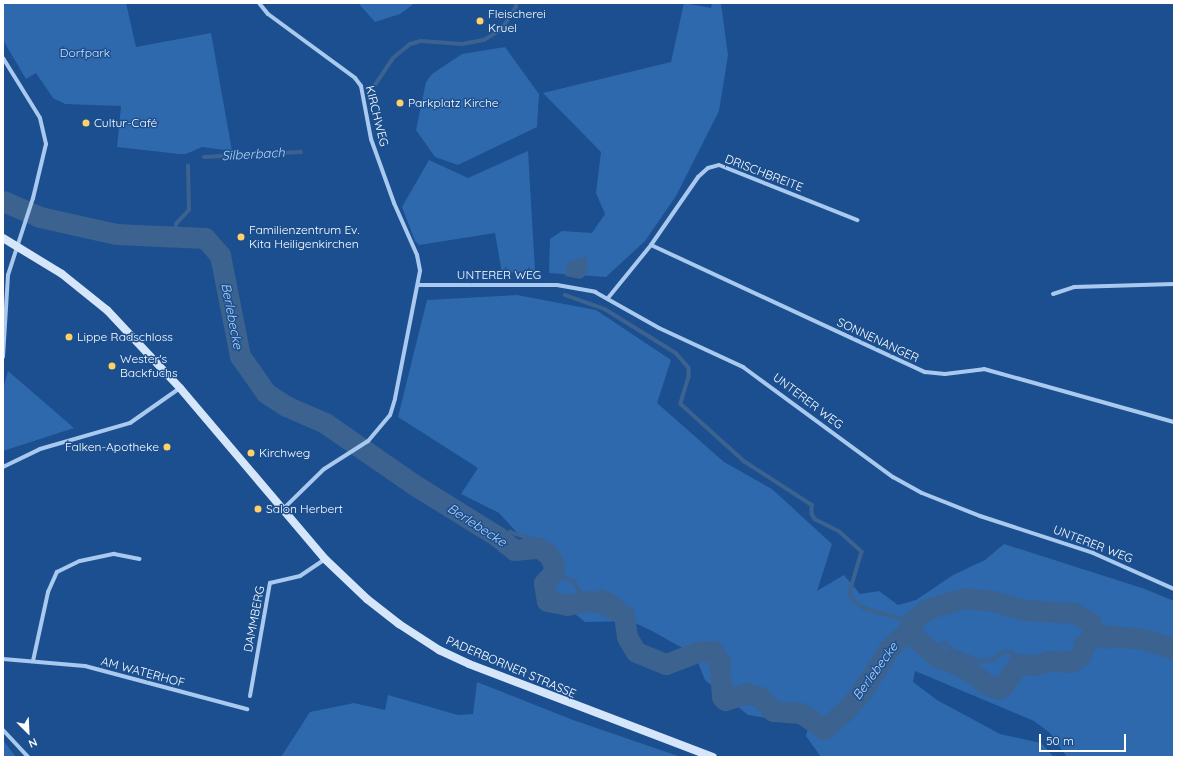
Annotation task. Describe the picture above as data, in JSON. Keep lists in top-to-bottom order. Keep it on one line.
{"streets":{"main road":["PADERBORNER STRASSE"],"street":["KIRCHWEG","DRISCHBREITE","UNTERER WEG","SONNENANGER","DAMMBERG","AM WATERHOF"]},"crossings":[["KIRCHWEG","UNTERER WEG"],["KIRCHWEG","PADERBORNER STRASSE"],["DRISCHBREITE","SONNENANGER"],["DAMMBERG","PADERBORNER STRASSE"]],"water":["Silberbach","Berlebecke"],"parks":["Dorfpark"],"places":["Fleischerei Kruel","Parkplatz Kirche","Cultur-Café","Familienzentrum Ev. Kita Heiligenkirchen","Lippe Radschloss","Wester's Backfuchs","Falken-Apotheke","Kirchweg","Salon Herbert"],"scale_bar":"50 m","north":"bottom right"}
